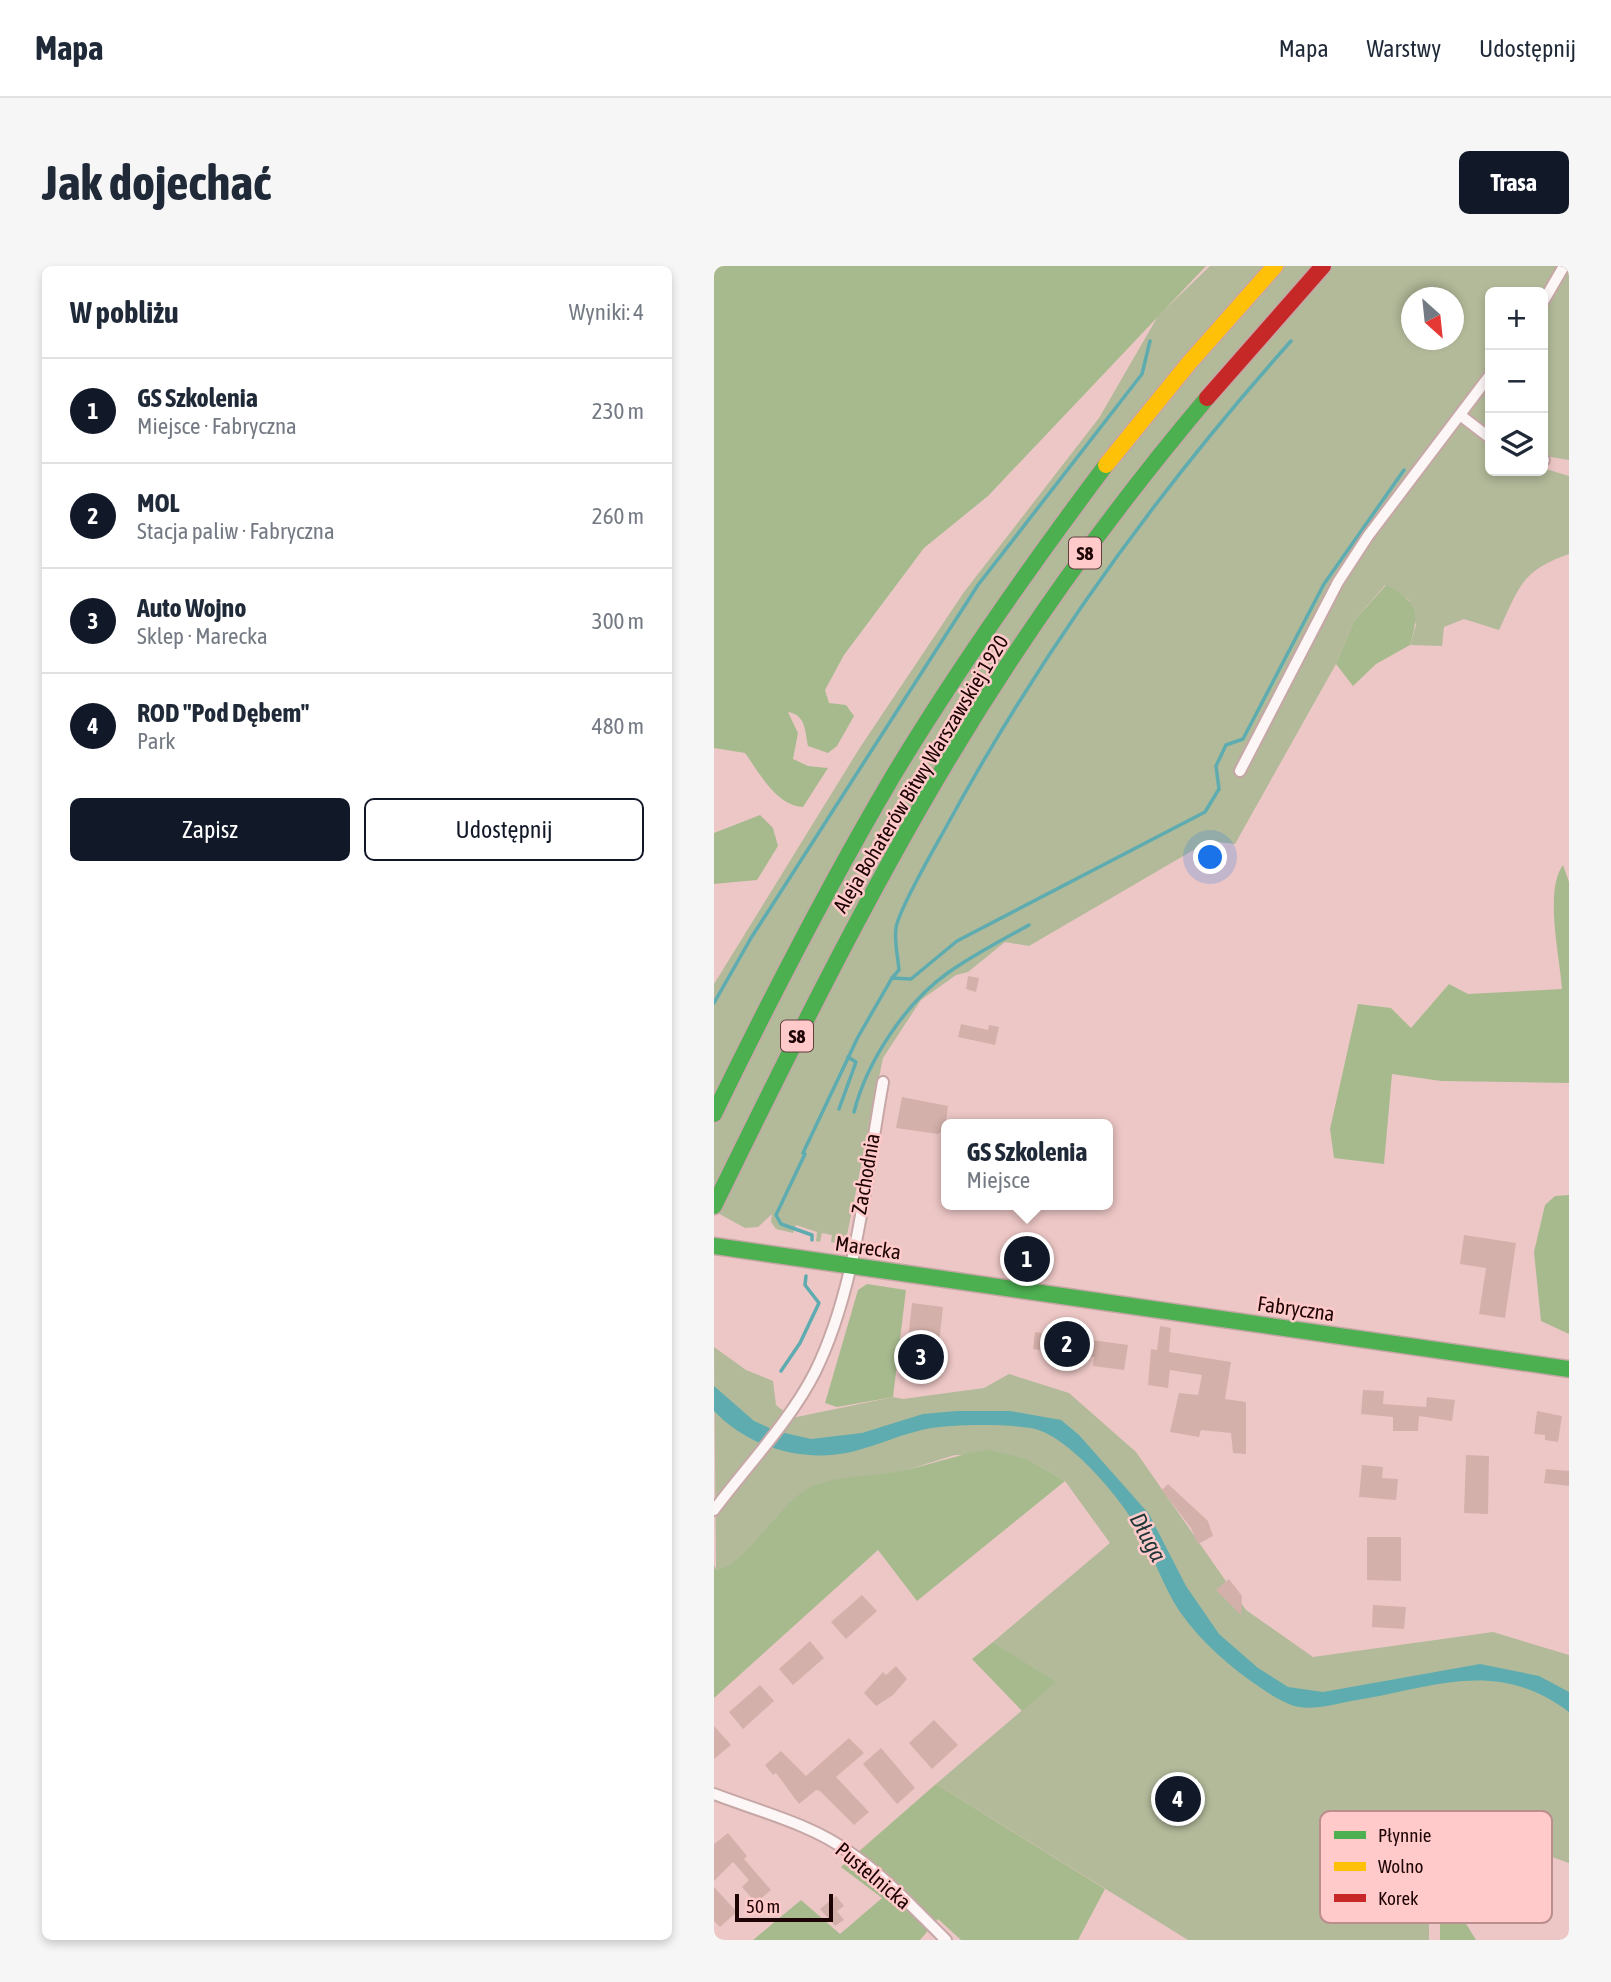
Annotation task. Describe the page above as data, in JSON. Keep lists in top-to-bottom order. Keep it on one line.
{"streets":{"main road":["S8","Aleja Bohaterów Bitwy Warszawskiej 1920","Marecka","Fabryczna"],"street":["Zachodnia","Pustelnicka"]},"crossings":[["Zachodnia","Marecka"],["Marecka","Fabryczna"]],"water":["Długa"],"legend":["Płynnie","Wolno","Korek"],"scale_bar":"50 m","north":"bottom right","page":{"header":"Mapa","nav":["Mapa","Warstwy","Udostępnij"],"buttons":["Trasa",["Zapisz","Udostępnij"]],"title":"Jak dojechać","heading":["W pobliżu","Wyniki: 4"],"map_buttons":["+","−"],"list":[{"mark":"1","name":"GS Szkolenia","note":"Miejsce · Fabryczna","value":"230 m"},{"mark":"2","name":"MOL","note":"Stacja paliw · Fabryczna","value":"260 m"},{"mark":"3","name":"Auto Wojno","note":"Sklep · Marecka","value":"300 m"},{"mark":"4","name":"ROD \"Pod Dębem\"","note":"Park","value":"480 m"}],"popup":["GS Szkolenia","Miejsce"],"pins":["1","2","3","4"],"scale":"50 m"}}
